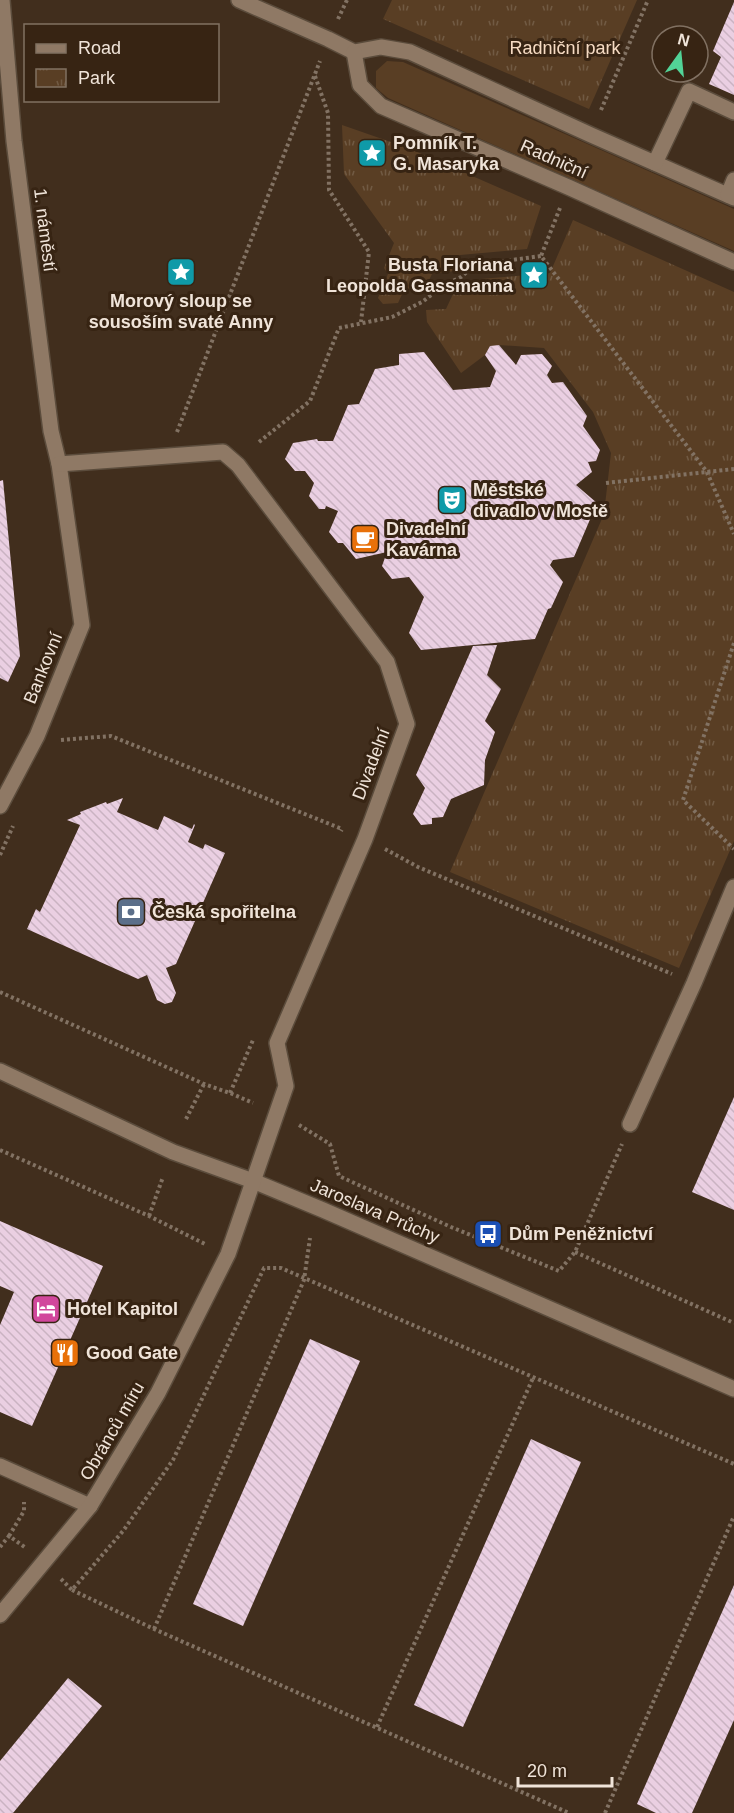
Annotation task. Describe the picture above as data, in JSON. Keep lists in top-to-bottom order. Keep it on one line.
{"streets":{"street":["Radniční","1. náměstí","Bankovní","Divadelní","Jaroslava Průchy","Obránců míru"]},"crossings":[["1. náměstí","Bankovní"],["1. náměstí","Divadelní"],["Bankovní","Divadelní"],["Divadelní","Jaroslava Průchy"],["Divadelní","Obránců míru"],["Jaroslava Průchy","Obránců míru"]],"parks":["Radniční park"],"places":{"place":["Pomník T. G. Masaryka","Morový sloup se sousoším svaté Anny","Busta Floriana Leopolda Gassmanna"],"theatre":["Městské divadlo v Mostě"],"cafe":["Divadelní Kavárna"],"bank":["Česká spořitelna"],"bus stop":["Dům Peněžnictví"],"hotel":["Hotel Kapitol"],"restaurant":["Good Gate"]},"legend":["Road","Park"],"scale_bar":"20 m","north":"top"}
